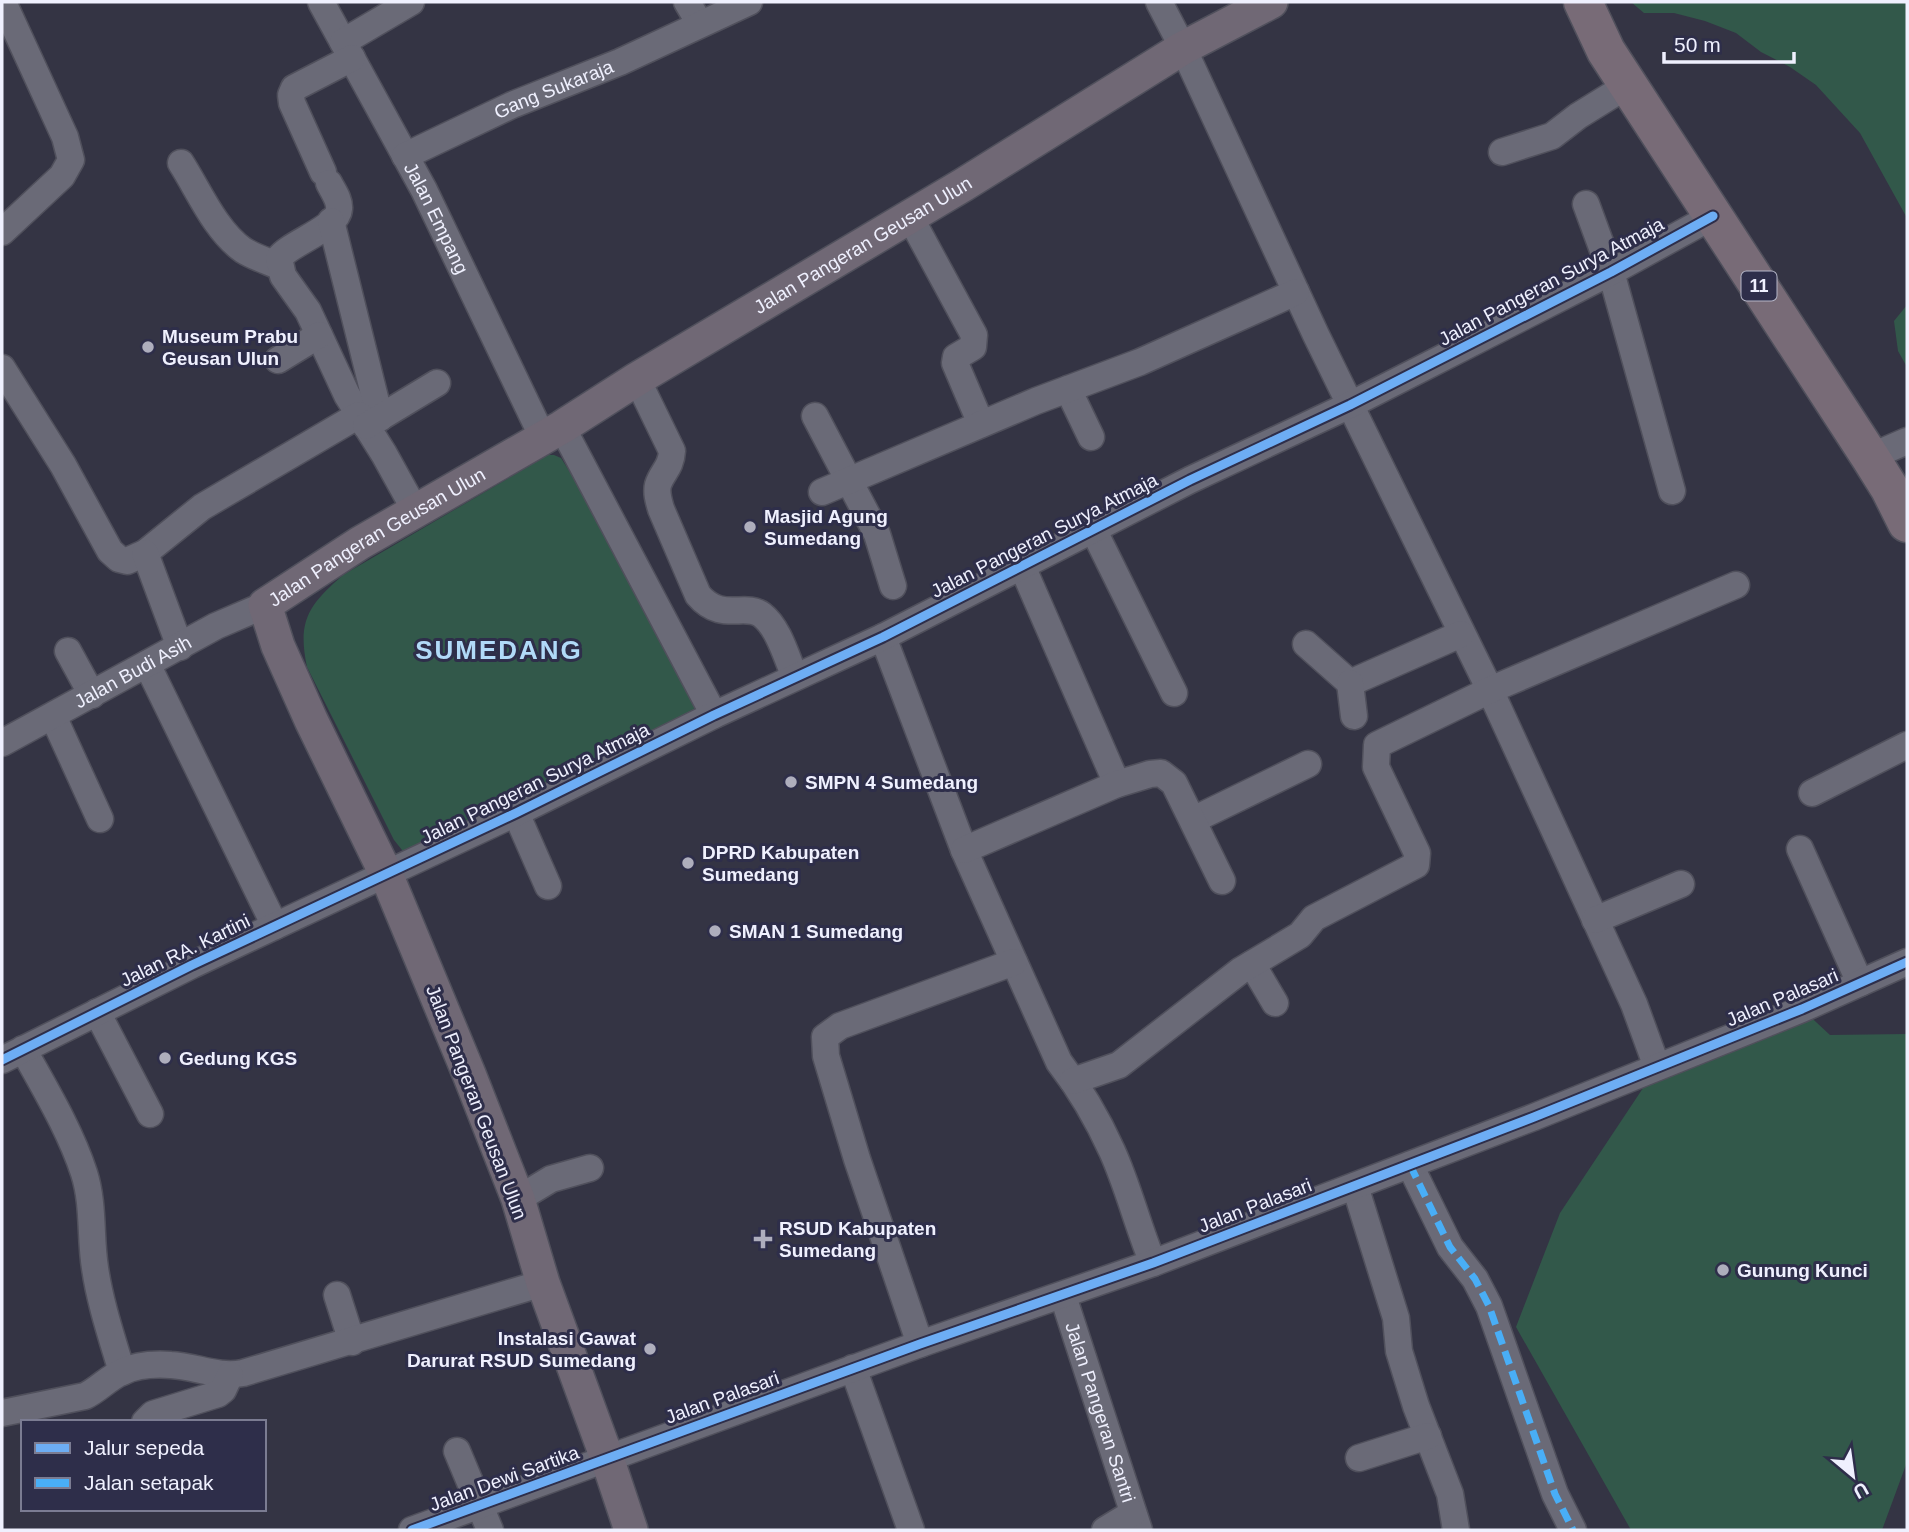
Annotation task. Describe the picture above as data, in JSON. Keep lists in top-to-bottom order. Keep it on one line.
{"streets":{"highway":["11"],"main road":["Jalan Pangeran Geusan Ulun"],"street":["Gang Sukaraja","Jalan Empang","Jalan Pangeran Surya Atmaja","Jalan Budi Asih","Jalan RA. Kartini","Jalan Palasari","Jalan Pangeran Santri","Jalan Dewi Sartika"]},"crossings":[["Gang Sukaraja","Jalan Empang"],["Jalan Empang","Jalan Pangeran Geusan Ulun"],["Jalan Empang","Jalan Pangeran Surya Atmaja"],["Jalan Pangeran Geusan Ulun","Jalan Pangeran Surya Atmaja"],["Jalan Pangeran Geusan Ulun","Jalan Budi Asih"],["Jalan Pangeran Geusan Ulun","Jalan RA. Kartini"],["Jalan Pangeran Geusan Ulun","Jalan Palasari"],["Jalan Pangeran Geusan Ulun","Jalan Dewi Sartika"],["Jalan Pangeran Surya Atmaja","11"],["Jalan Pangeran Surya Atmaja","Jalan RA. Kartini"],["Jalan Palasari","Jalan Pangeran Santri"],["Jalan Palasari","Jalan Dewi Sartika"]],"districts":["SUMEDANG"],"places":{"other":["Museum Prabu Geusan Ulun","Masjid Agung Sumedang","SMPN 4 Sumedang","DPRD Kabupaten Sumedang","SMAN 1 Sumedang","Gedung KGS","Gunung Kunci","Instalasi Gawat Darurat RSUD Sumedang"],"health":["RSUD Kabupaten Sumedang"]},"legend":["Jalur sepeda","Jalan setapak"],"scale_bar":"50 m","north":"bottom right"}
